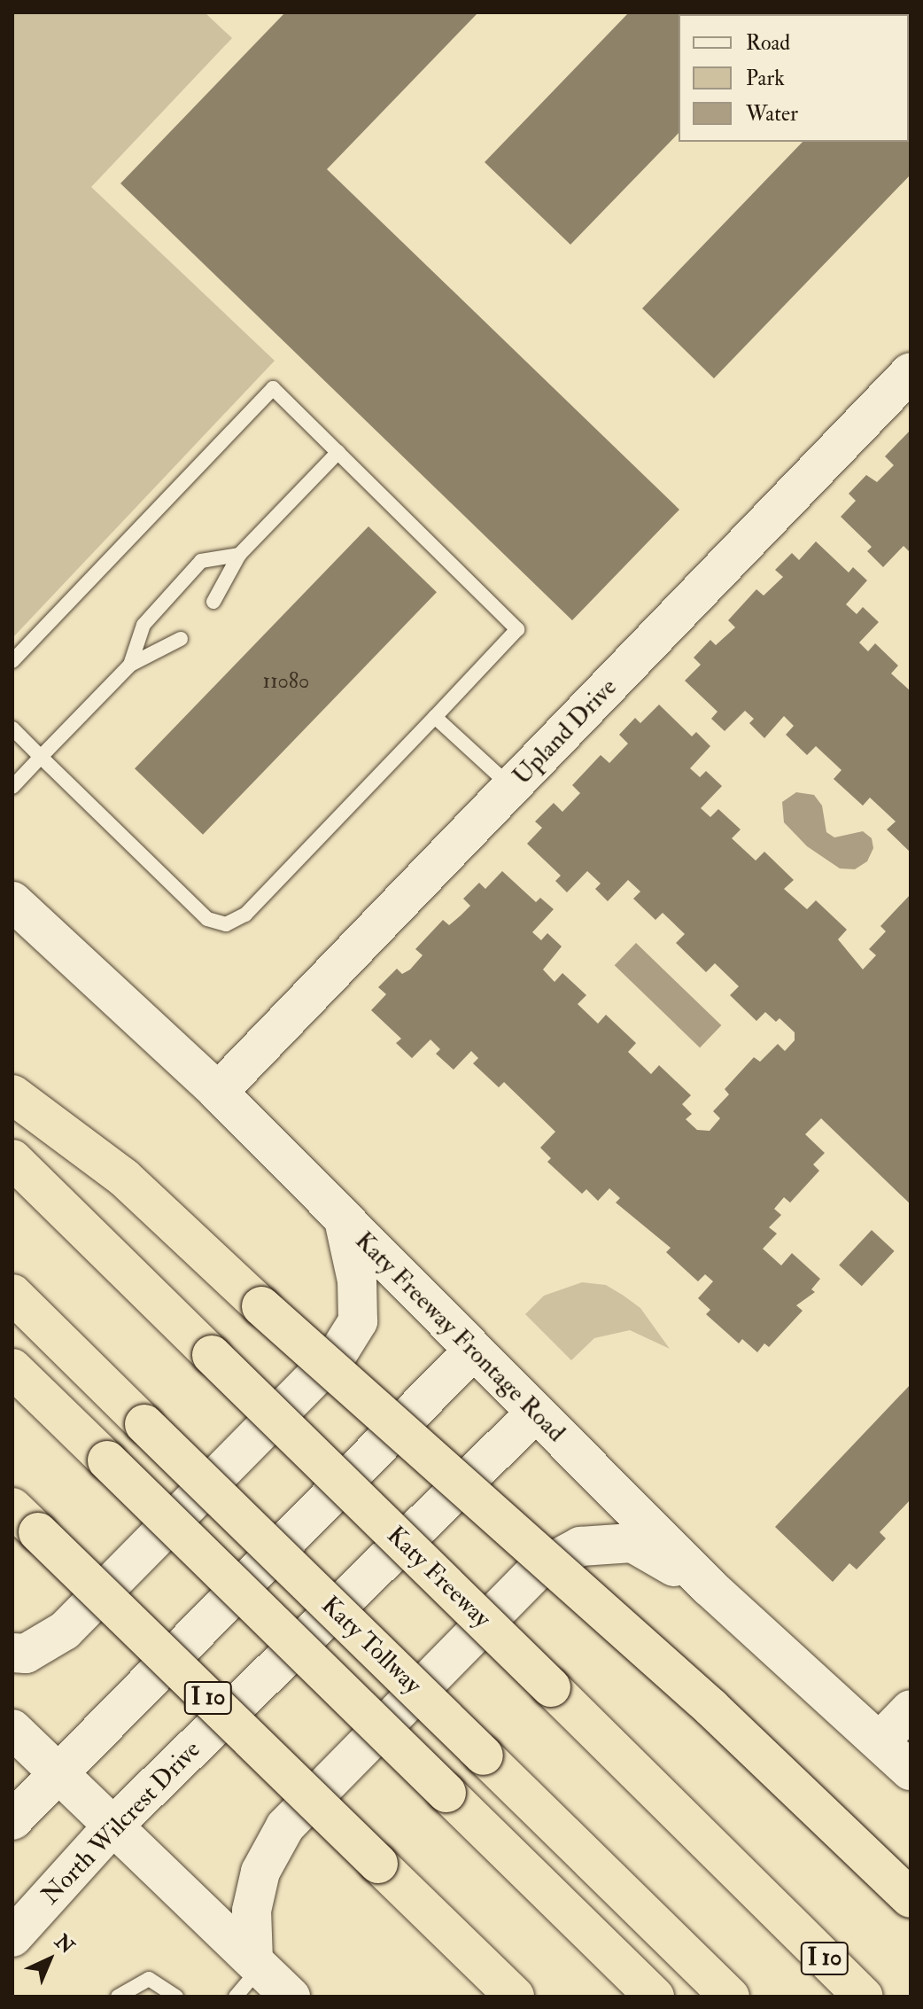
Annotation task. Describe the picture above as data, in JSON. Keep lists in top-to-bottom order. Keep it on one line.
{"streets":{"highway":["Katy Freeway","Katy Tollway","I 10"],"main road":["Upland Drive","Katy Freeway Frontage Road","North Wilcrest Drive"]},"crossings":[["Upland Drive","Katy Freeway Frontage Road"],["Katy Freeway Frontage Road","North Wilcrest Drive"]],"house_numbers":["11080"],"legend":["Road","Park","Water"],"north":"top right"}
